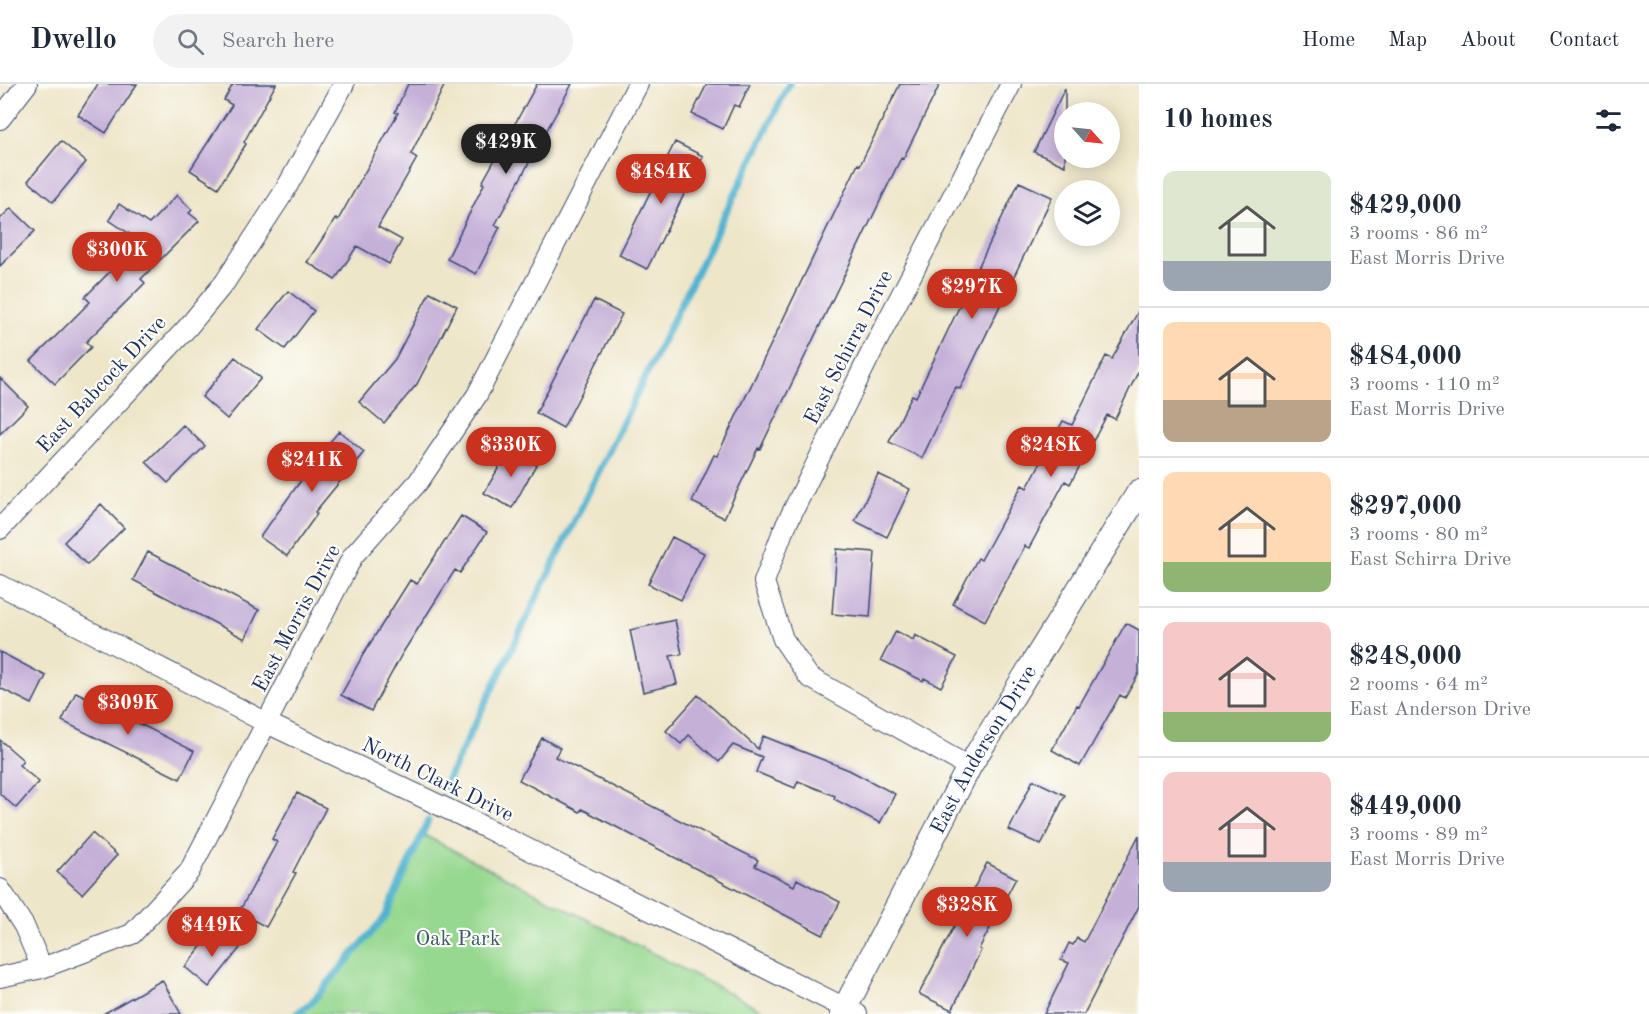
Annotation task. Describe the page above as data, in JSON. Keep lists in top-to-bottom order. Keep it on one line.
{"streets":{"street":["East Schirra Drive","East Babcock Drive","East Morris Drive","East Anderson Drive","North Clark Drive"]},"crossings":[["East Schirra Drive","East Anderson Drive"],["East Morris Drive","North Clark Drive"],["East Anderson Drive","North Clark Drive"]],"parks":["Oak Park"],"north":"bottom right","page":{"header":"Dwello","search":"Search here","nav":["Home","Map","About","Contact"],"heading":"10 homes","price":["$429K","$484K","$300K","$297K","$330K","$248K","$241K","$309K","$328K","$449K"],"list":[{"name":"$429,000","note":"3 rooms · 86 m² · East Morris Drive"},{"name":"$484,000","note":"3 rooms · 110 m² · East Morris Drive"},{"name":"$297,000","note":"3 rooms · 80 m² · East Schirra Drive"},{"name":"$248,000","note":"2 rooms · 64 m² · East Anderson Drive"},{"name":"$449,000","note":"3 rooms · 89 m² · East Morris Drive"}]}}
